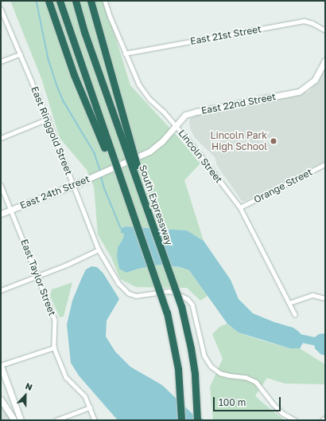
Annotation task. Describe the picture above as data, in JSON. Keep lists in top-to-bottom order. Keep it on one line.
{"streets":{"highway":["South Expressway"],"street":["East 21st Street","East 22nd Street","East Ringgold Street","Lincoln Street","Orange Street","East 24th Street","East Taylor Street"]},"crossings":[["East 21st Street","Lincoln Street"],["East 22nd Street","Lincoln Street"],["East 22nd Street","East 24th Street"],["East Ringgold Street","East 24th Street"],["Lincoln Street","Orange Street"],["East 24th Street","East Taylor Street"]],"places":["Lincoln Park High School"],"scale_bar":"100 m","north":"top"}
